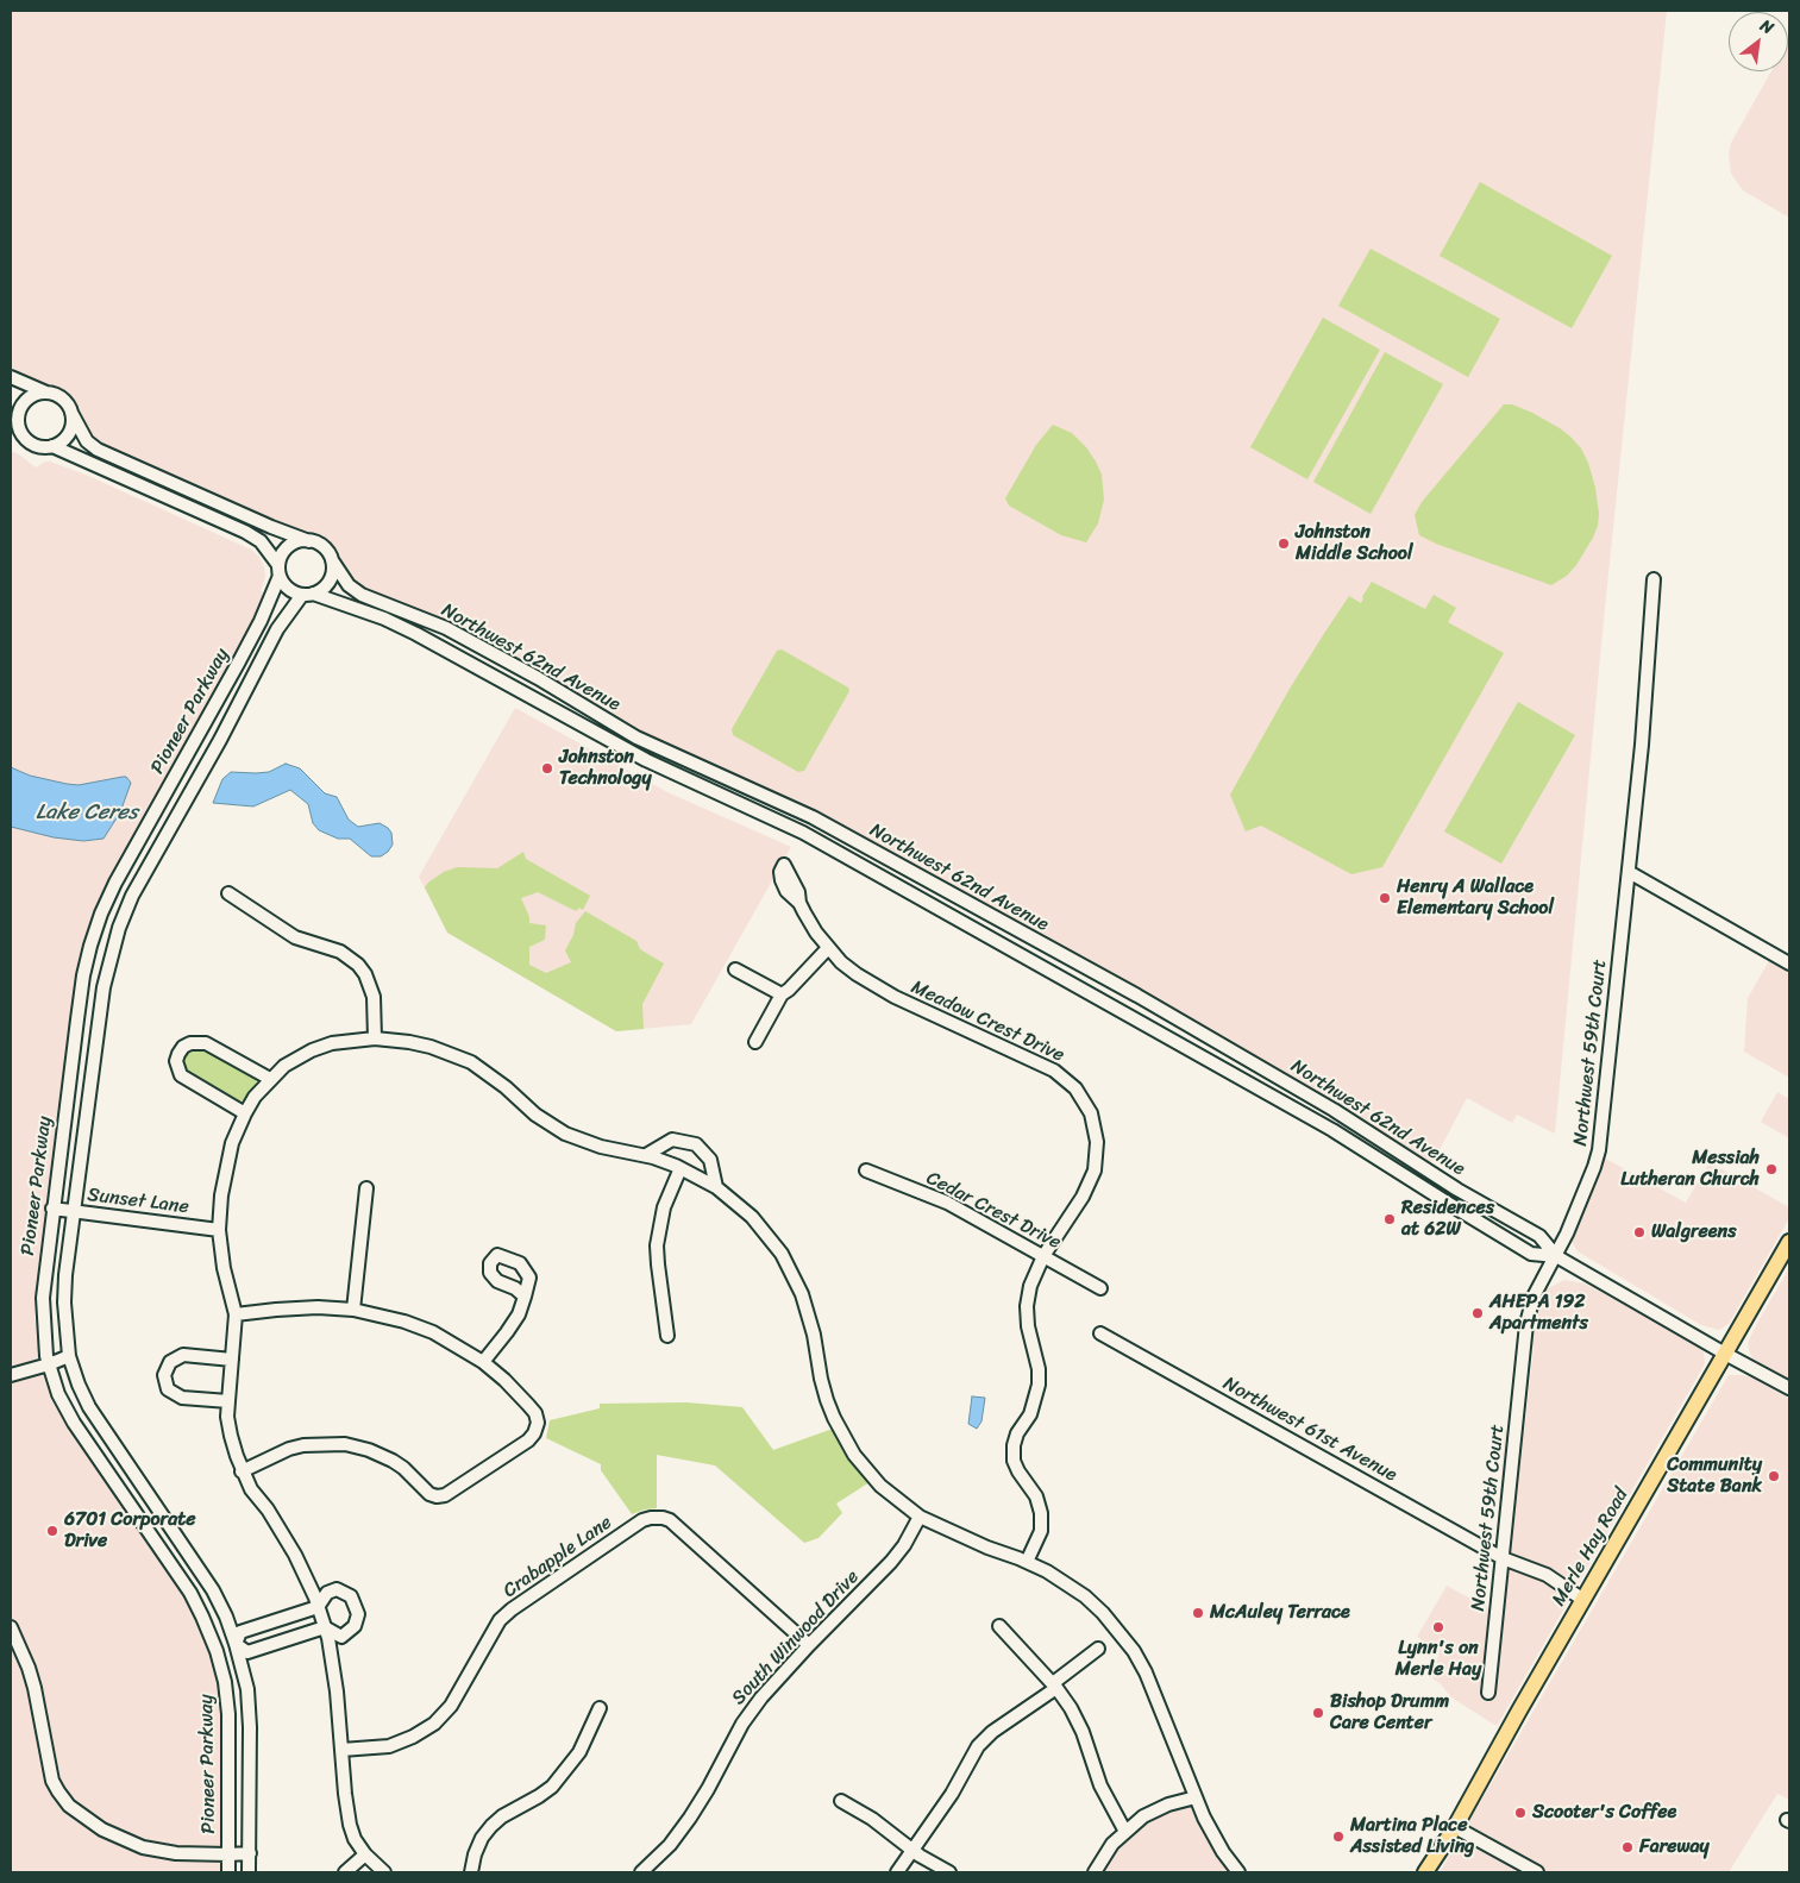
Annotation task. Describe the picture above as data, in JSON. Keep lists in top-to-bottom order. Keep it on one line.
{"streets":{"main road":["Merle Hay Road"],"street":["Northwest 62nd Avenue","Pioneer Parkway","Meadow Crest Drive","Northwest 59th Court","Sunset Lane","Cedar Crest Drive","Northwest 61st Avenue","Crabapple Lane","South Winwood Drive"]},"crossings":[["Northwest 62nd Avenue","Pioneer Parkway"],["Northwest 62nd Avenue","Northwest 59th Court"],["Northwest 62nd Avenue","Merle Hay Road"],["Pioneer Parkway","Sunset Lane"],["Meadow Crest Drive","Cedar Crest Drive"],["Northwest 59th Court","Northwest 61st Avenue"],["Northwest 61st Avenue","Merle Hay Road"],["Crabapple Lane","South Winwood Drive"]],"water":["Lake Ceres"],"places":["Johnston Middle School","Johnston Technology","Henry A Wallace Elementary School","Messiah Lutheran Church","Residences at 62W","Walgreens","AHEPA 192 Apartments","Community State Bank","6701 Corporate Drive","McAuley Terrace","Lynn's on Merle Hay","Bishop Drumm Care Center","Scooter's Coffee","Martina Place Assisted Living","Fareway"],"north":"top right"}
